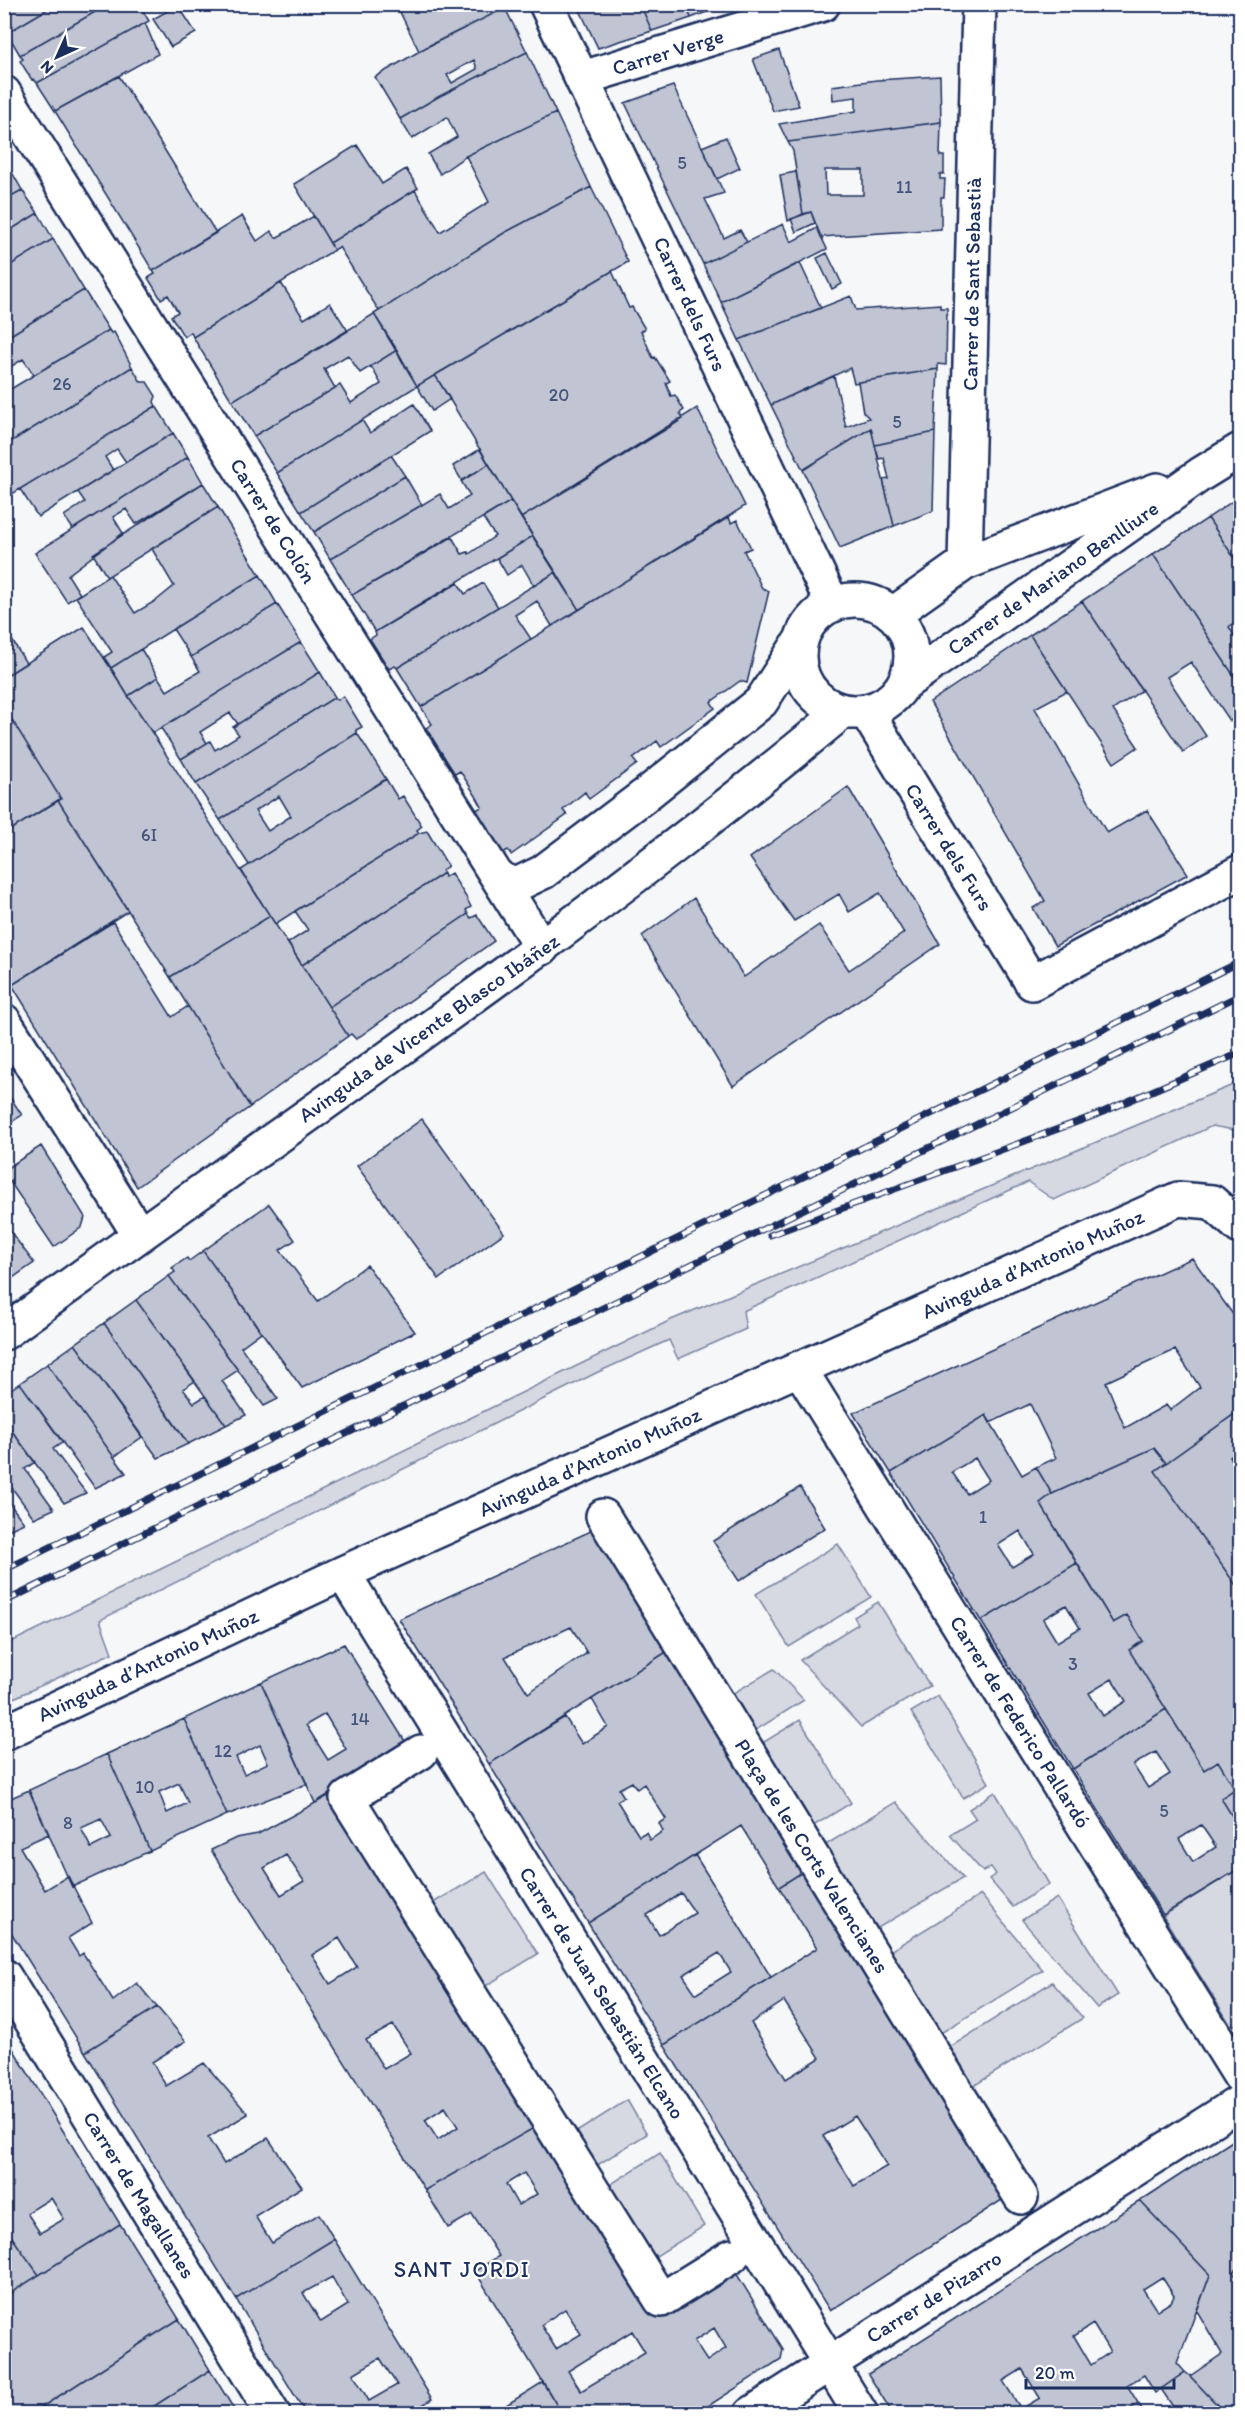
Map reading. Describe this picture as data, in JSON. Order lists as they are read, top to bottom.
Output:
{
  "streets": {
    "street": [
      "Carrer Verge",
      "Carrer de Sant Sebastià",
      "Carrer dels Furs",
      "Carrer de Colón",
      "Carrer de Mariano Benlliure",
      "Avinguda de Vicente Blasco Ibáñez",
      "Avinguda d’Antonio Muñoz",
      "Carrer de Federico Pallardó",
      "Plaça de les Corts Valencianes",
      "Carrer de Juan Sebastián Elcano",
      "Carrer de Magallanes",
      "Carrer de Pizarro"
    ]
  },
  "crossings": [
    ["Carrer Verge", "Carrer dels Furs"],
    ["Carrer de Sant Sebastià", "Carrer de Mariano Benlliure"],
    ["Carrer dels Furs", "Carrer de Mariano Benlliure"],
    ["Carrer dels Furs", "Avinguda de Vicente Blasco Ibáñez"],
    ["Carrer de Colón", "Avinguda de Vicente Blasco Ibáñez"],
    ["Carrer de Mariano Benlliure", "Avinguda de Vicente Blasco Ibáñez"],
    ["Avinguda d’Antonio Muñoz", "Carrer de Federico Pallardó"],
    ["Avinguda d’Antonio Muñoz", "Carrer de Juan Sebastián Elcano"],
    ["Carrer de Juan Sebastián Elcano", "Carrer de Pizarro"]
  ],
  "districts": ["SANT JORDI"],
  "house_numbers": [
    "5",
    "11",
    "26",
    "20",
    "5",
    "6I",
    "1",
    "3",
    "14",
    "12",
    "10",
    "5",
    "8"
  ],
  "scale_bar": "20 m",
  "north": "bottom left"
}
